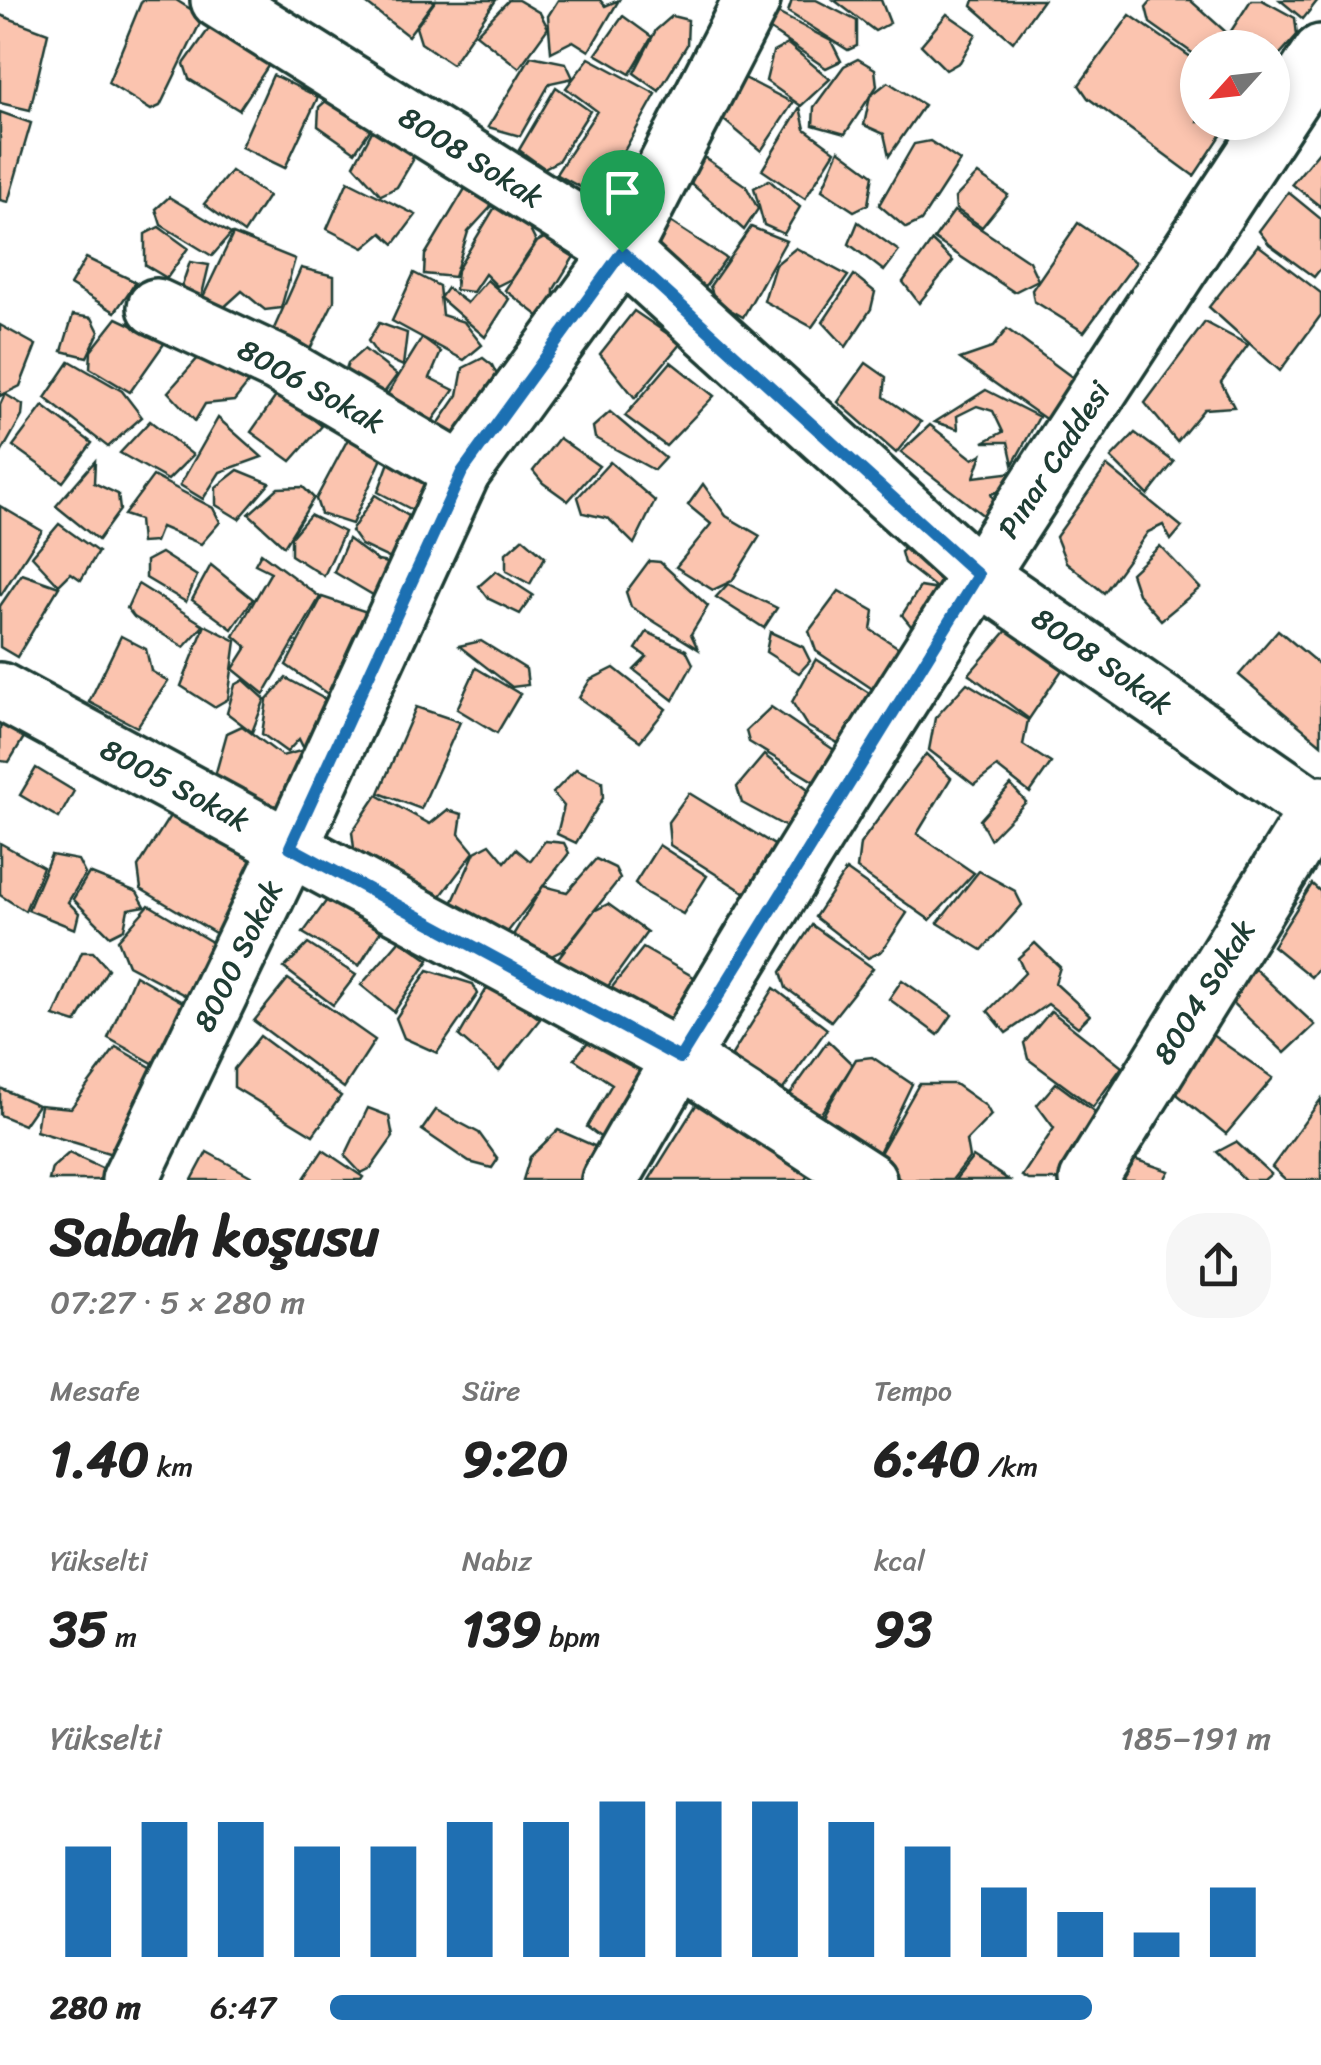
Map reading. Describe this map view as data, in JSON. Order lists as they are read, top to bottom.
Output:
{
  "streets": {
    "street": [
      "8008 Sokak",
      "8006 Sokak",
      "Pınar Caddesi",
      "8005 Sokak",
      "8000 Sokak",
      "8004 Sokak"
    ]
  },
  "crossings": [
    ["8008 Sokak", "Pınar Caddesi"],
    ["8008 Sokak", "8000 Sokak"],
    ["8008 Sokak", "8004 Sokak"],
    ["8006 Sokak", "8000 Sokak"],
    ["Pınar Caddesi", "8005 Sokak"],
    ["8005 Sokak", "8000 Sokak"]
  ],
  "north": "bottom left",
  "page": {
    "heading": ["Sabah koşusu", "07:27 · 5 × 280 m"],
    "stats": [
      ["Mesafe", "1.40 km"],
      ["Süre", "9:20"],
      ["Tempo", "6:40 /km"],
      ["Yükselti", "35 m"],
      ["Nabız", "139 bpm"],
      ["kcal", "93"]
    ],
    "chart": ["Yükselti", "185–191 m"],
    "list": [
      {
        "name": "280 m",
        "note": "6:47"
      }
    ]
  }
}
